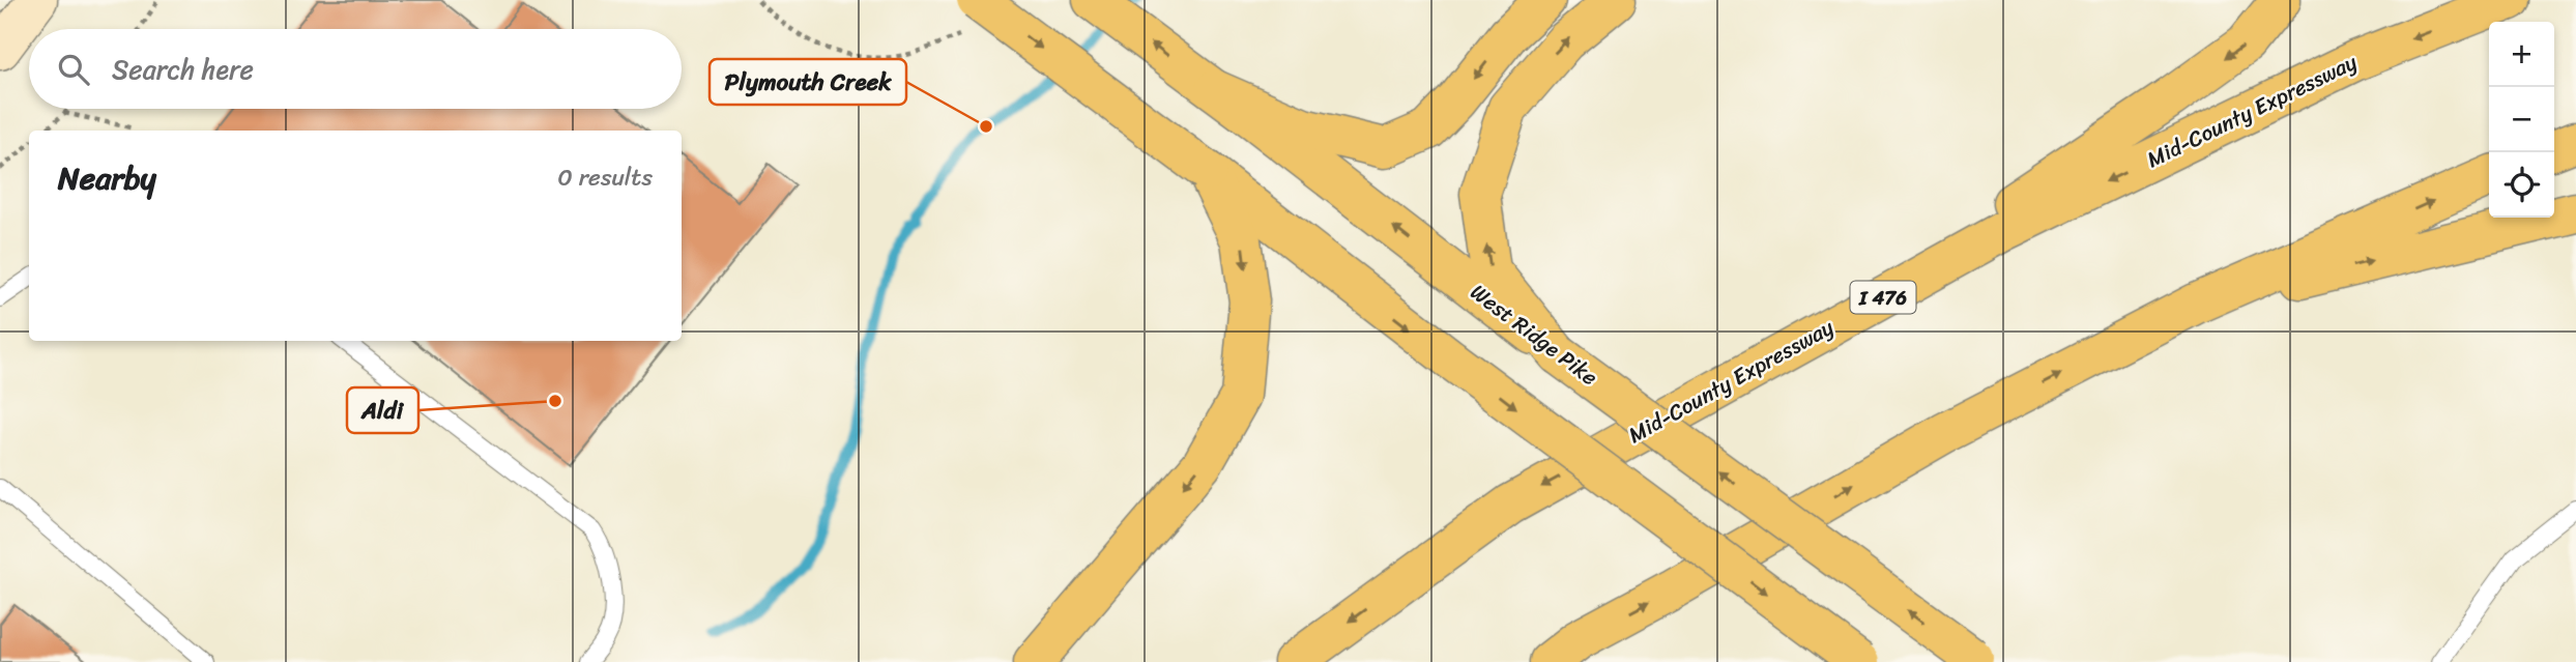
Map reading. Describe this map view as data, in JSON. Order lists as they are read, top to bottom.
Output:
{
  "streets": {
    "main road": ["Mid-County Expressway", "I 476", "West Ridge Pike"]
  },
  "places": ["Plymouth Creek", "Aldi"],
  "page": {
    "map_buttons": ["+", "−"],
    "search": "Search here",
    "heading": ["Nearby", "0 results"]
  }
}
